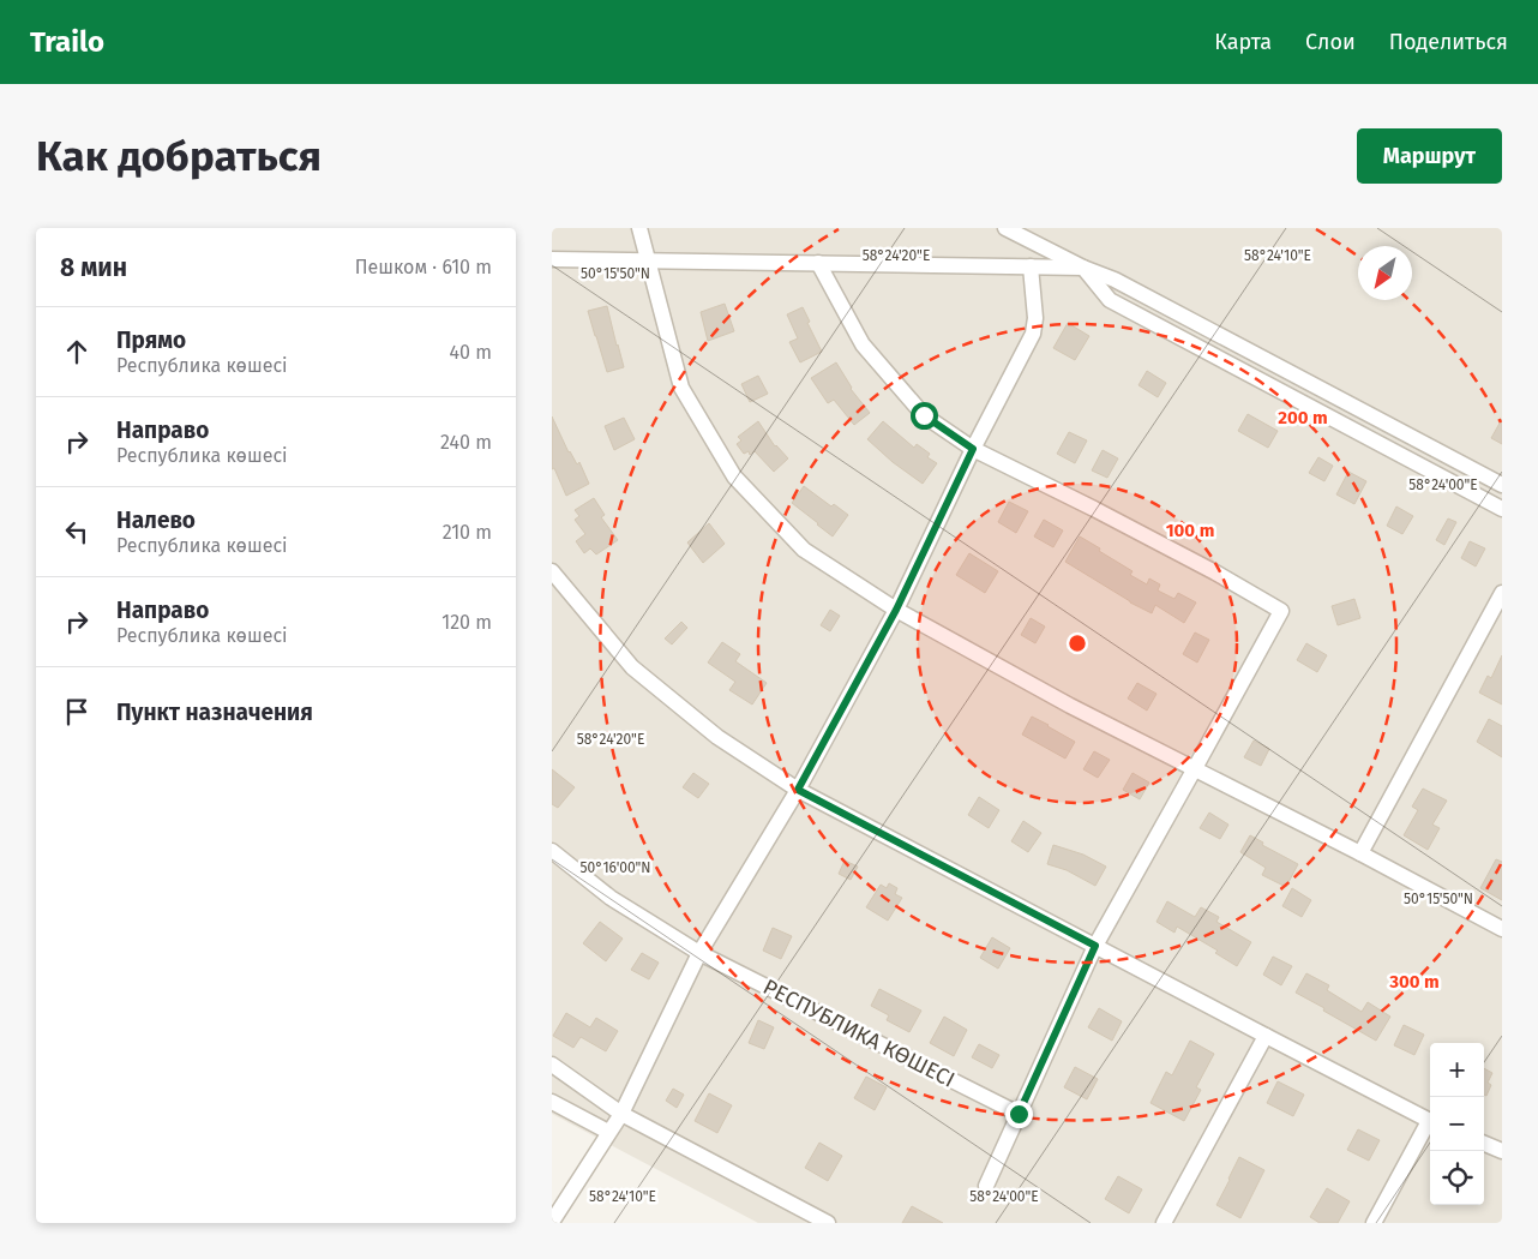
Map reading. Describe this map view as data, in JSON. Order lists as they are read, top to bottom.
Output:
{
  "streets": {
    "street": ["РЕСПУБЛИКА КӨШЕСІ"]
  },
  "north": "bottom left",
  "page": {
    "header": "Trailo",
    "nav": ["Карта", "Слои", "Поделиться"],
    "buttons": "Маршрут",
    "title": "Как добраться",
    "heading": ["8 мин", "Пешком · 610 m"],
    "list": [
      ["Прямо", "Республика көшесі", "40 m"],
      ["Направо", "Республика көшесі", "240 m"],
      ["Налево", "Республика көшесі", "210 m"],
      ["Направо", "Республика көшесі", "120 m"],
      "Пункт назначения"
    ],
    "map_buttons": ["+", "−"]
  },
  "coordinates": [
    "58°24'20\"E",
    "58°24'10\"E",
    "50°15'50\"N",
    "58°24'00\"E",
    "50°16'00\"N"
  ],
  "rings": ["200 m", "100 m", "300 m"]
}
